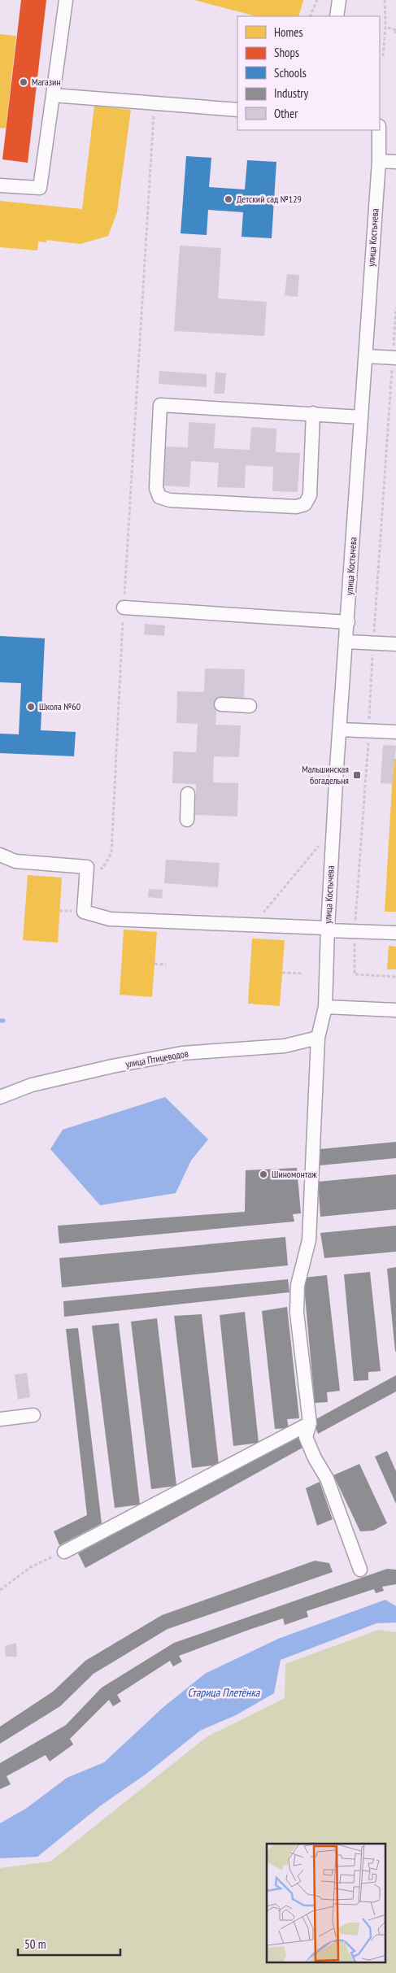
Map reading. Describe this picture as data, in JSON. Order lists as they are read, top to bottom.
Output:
{
  "streets": {
    "street": ["улица Костычева", "улица Птицеводов"]
  },
  "crossings": [
    ["улица Костычева", "улица Птицеводов"]
  ],
  "water": ["Старица Плетёнка"],
  "places": {
    "other": [
      "Магазин",
      "Детский сад №129",
      "Школа №60",
      "Шиномонтаж"
    ],
    "transit": ["Мальшинская богадельня"]
  },
  "legend": [
    "Homes",
    "Shops",
    "Schools",
    "Industry",
    "Other"
  ],
  "scale_bar": "50 m"
}
